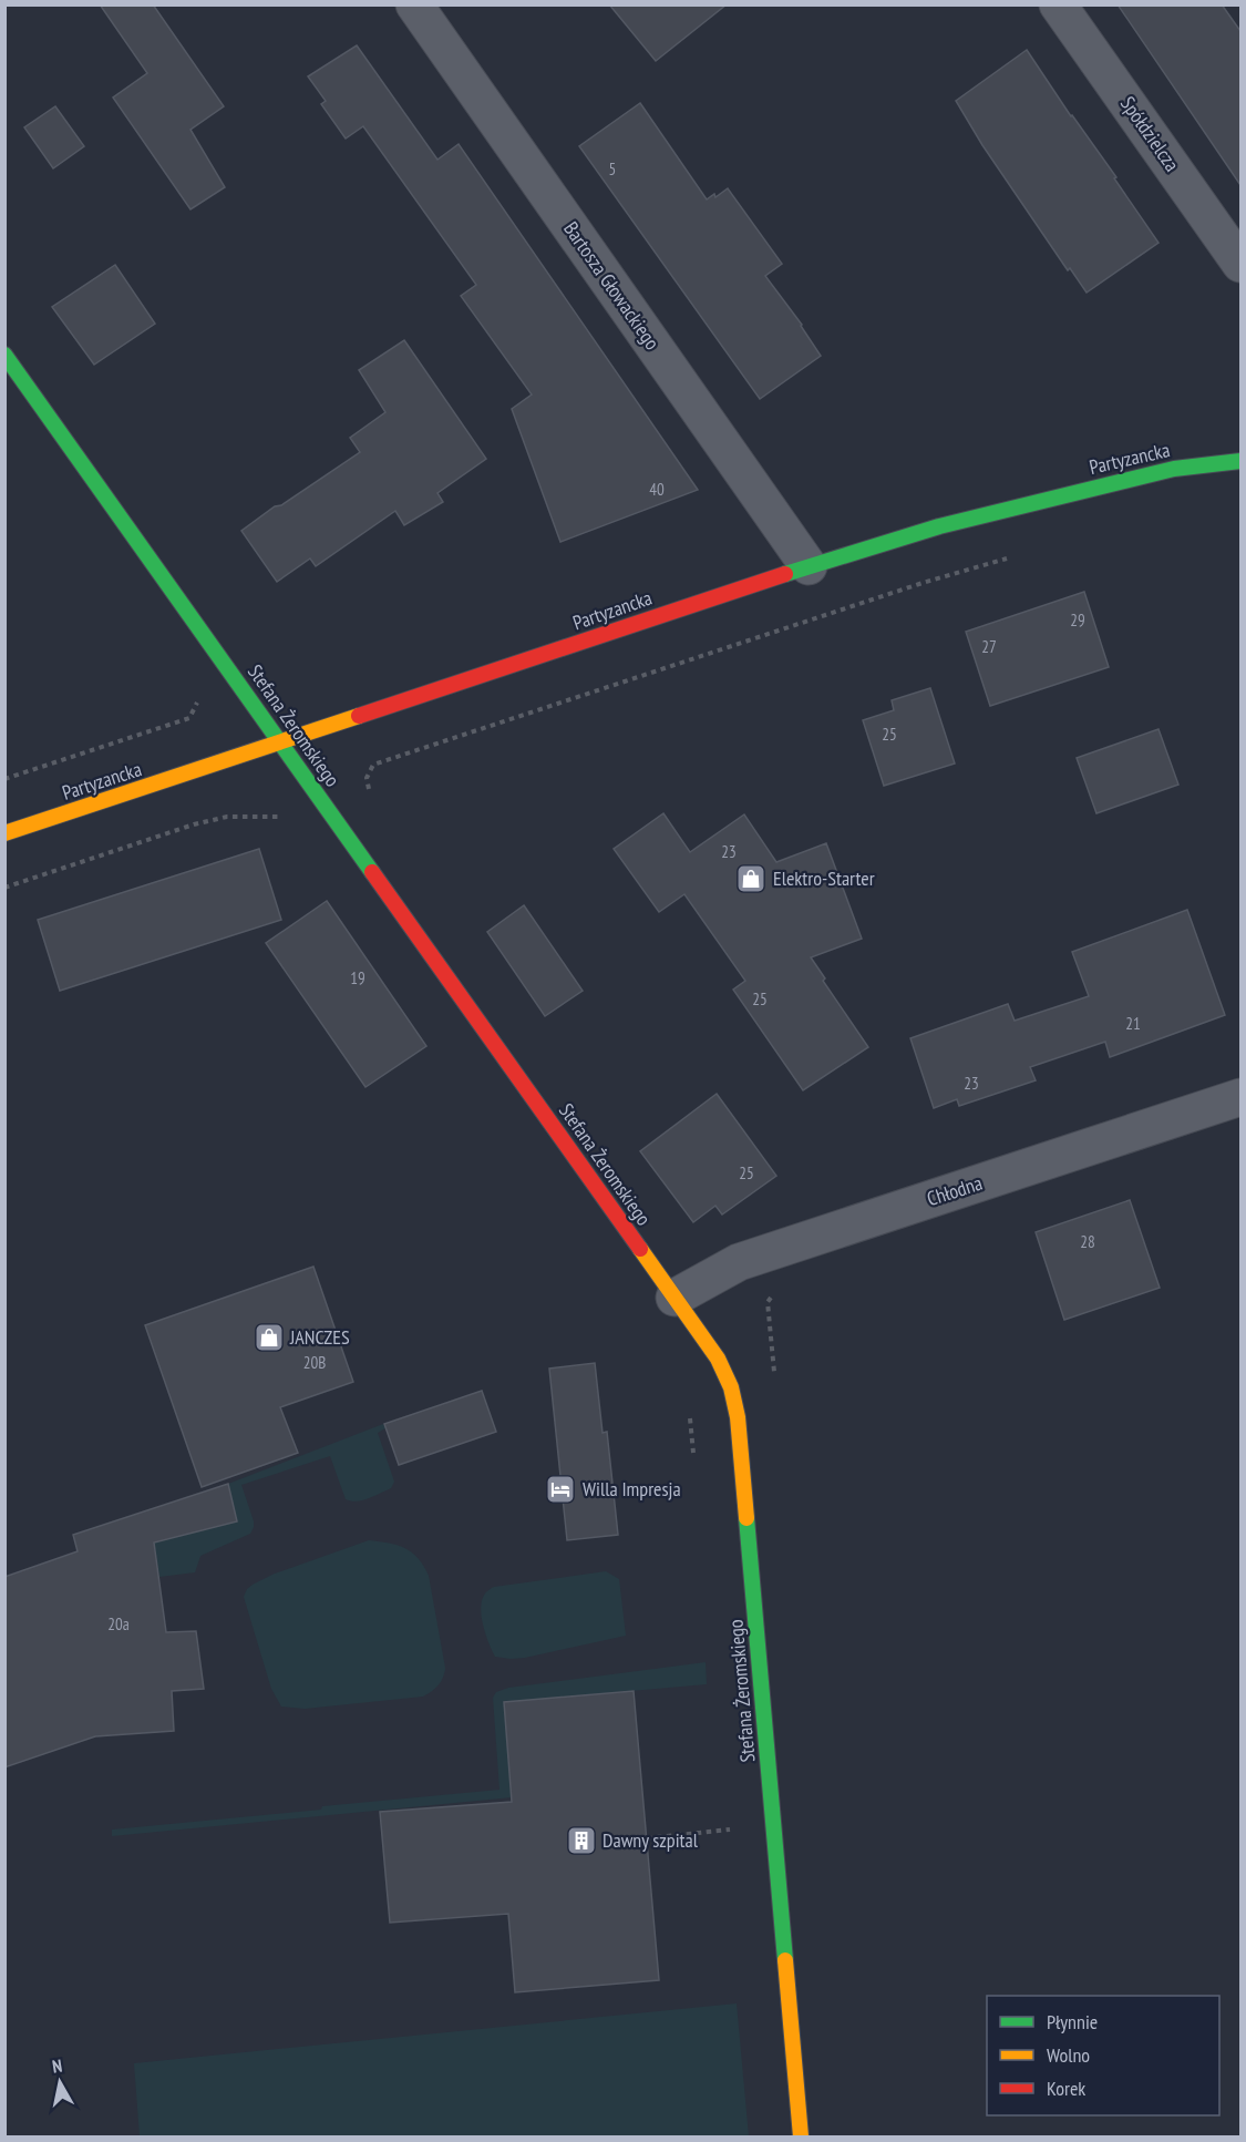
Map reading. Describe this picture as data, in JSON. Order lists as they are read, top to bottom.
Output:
{
  "streets": {
    "street": [
      "Spółdzielcza",
      "Bartosza Głowackiego",
      "Partyzancka",
      "Stefana Żeromskiego",
      "Chłodna"
    ]
  },
  "crossings": [
    ["Bartosza Głowackiego", "Partyzancka"],
    ["Partyzancka", "Stefana Żeromskiego"],
    ["Stefana Żeromskiego", "Chłodna"]
  ],
  "places": {
    "shop": ["Elektro-Starter", "JANCZES"],
    "hotel": ["Willa Impresja"],
    "building": ["Dawny szpital"]
  },
  "house_numbers": [
    "5",
    "40",
    "29",
    "27",
    "25",
    "23",
    "19",
    "25",
    "21",
    "23",
    "25",
    "28",
    "20B",
    "20a"
  ],
  "legend": ["Płynnie", "Wolno", "Korek"],
  "north": "top"
}
